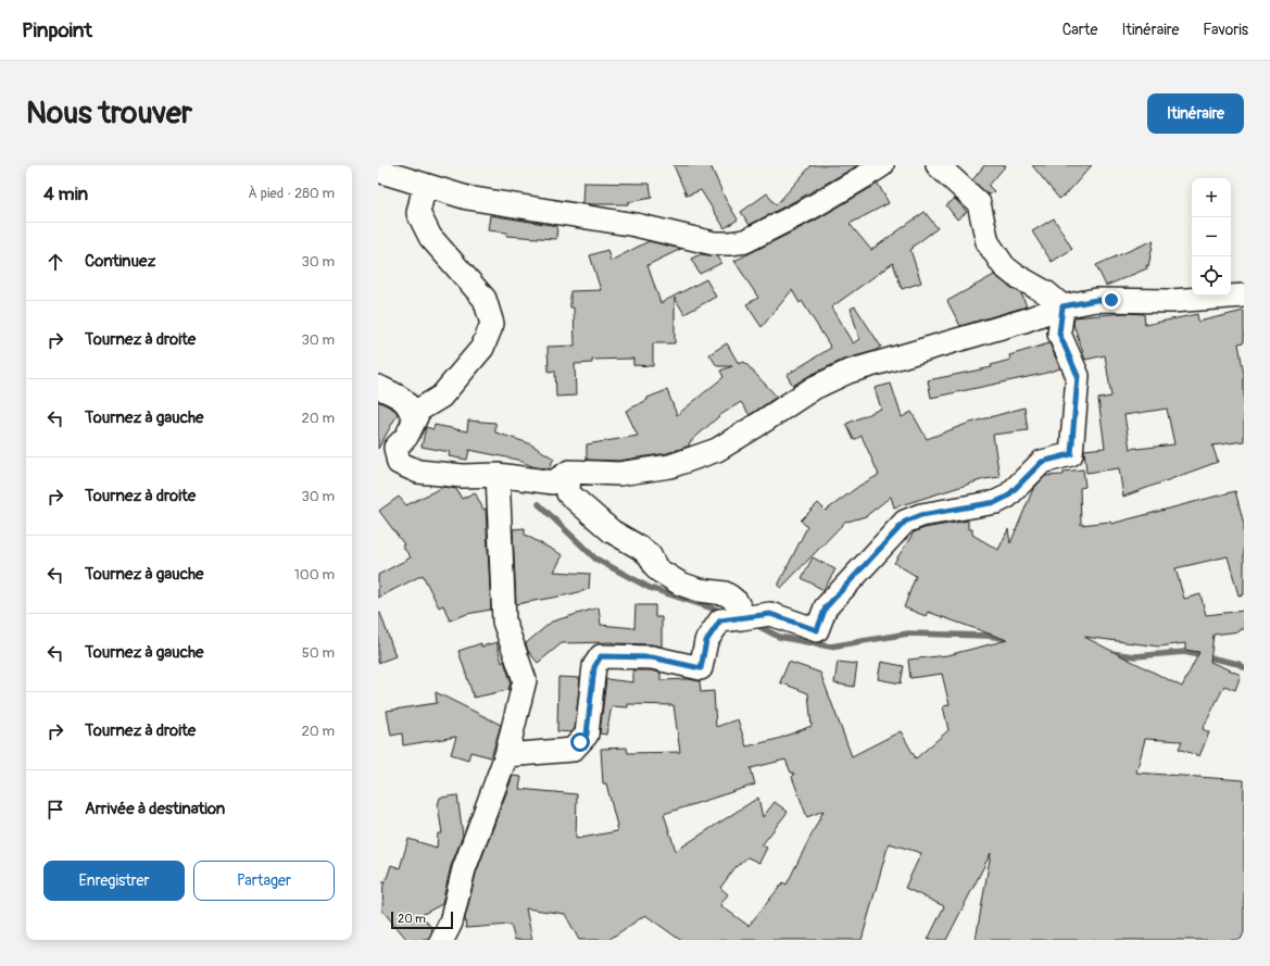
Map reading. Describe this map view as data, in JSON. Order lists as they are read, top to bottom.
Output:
{
  "scale_bar": "20 m",
  "page": {
    "header": "Pinpoint",
    "nav": ["Carte", "Itinéraire", "Favoris"],
    "buttons": [
      "Itinéraire",
      ["Enregistrer", "Partager"]
    ],
    "title": "Nous trouver",
    "heading": ["4 min", "À pied · 280 m"],
    "map_buttons": ["+", "−"],
    "list": [
      ["Continuez", "30 m"],
      ["Tournez à droite", "30 m"],
      ["Tournez à gauche", "20 m"],
      ["Tournez à droite", "30 m"],
      ["Tournez à gauche", "100 m"],
      ["Tournez à gauche", "50 m"],
      ["Tournez à droite", "20 m"],
      "Arrivée à destination"
    ],
    "scale": "20 m"
  }
}
